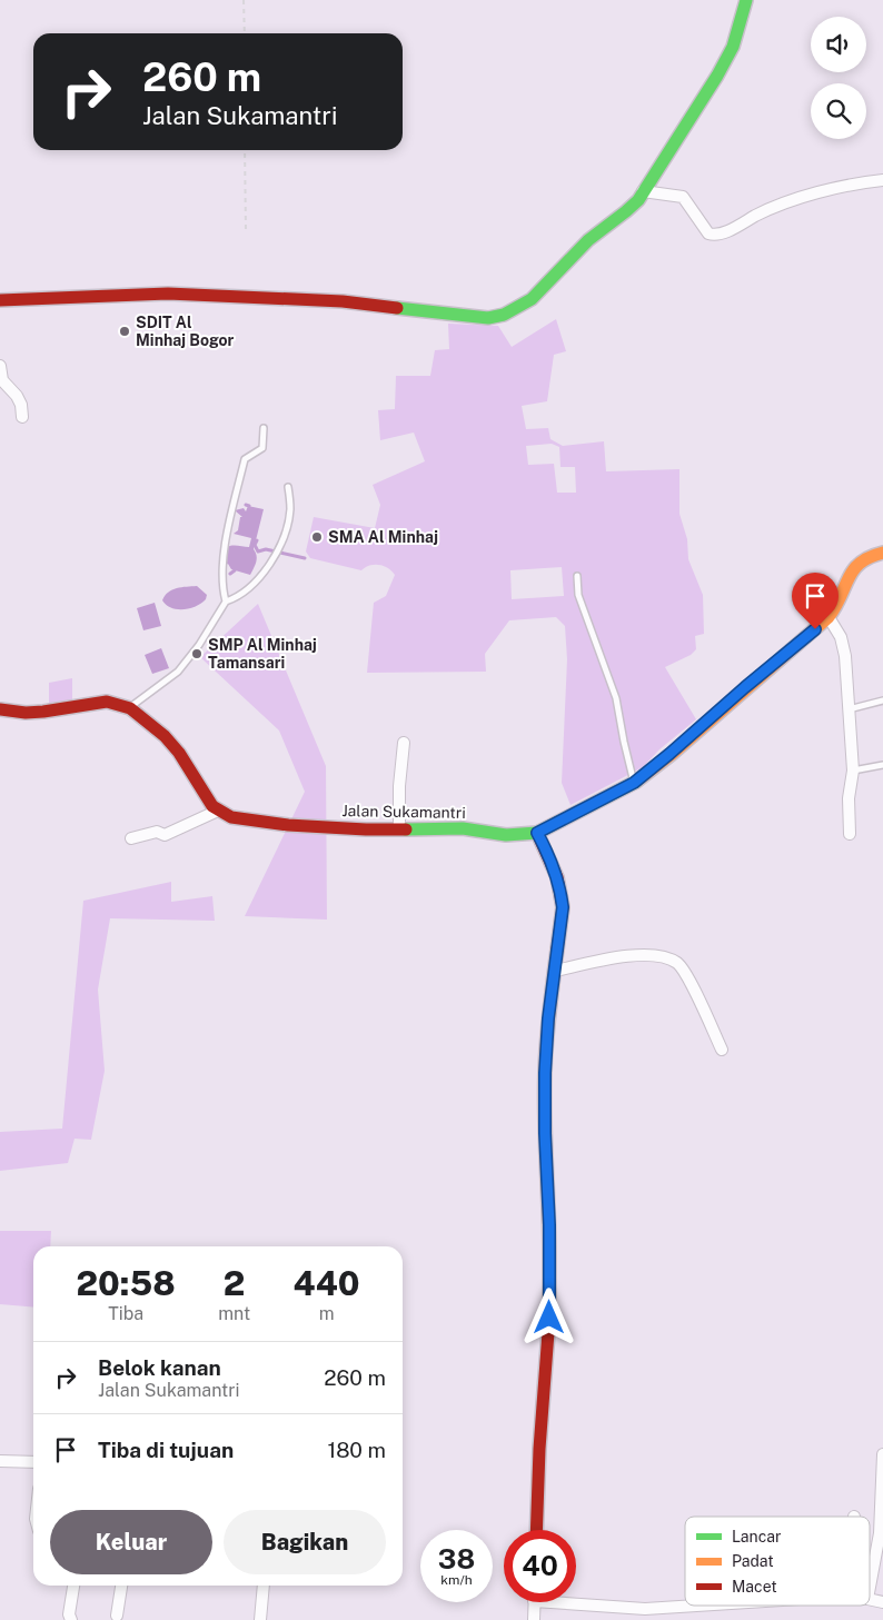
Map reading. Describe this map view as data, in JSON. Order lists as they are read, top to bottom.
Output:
{
  "streets": {
    "street": ["Jalan Sukamantri"]
  },
  "places": ["SDIT Al Minhaj Bogor", "SMA Al Minhaj", "SMP Al Minhaj Tamansari"],
  "legend": ["Lancar", "Padat", "Macet"],
  "page": {
    "turn": ["260 m", "Jalan Sukamantri"],
    "eta": [
      "20:58",
      "Tiba",
      "2",
      "mnt",
      "440",
      "m"
    ],
    "list": [
      {
        "name": "Belok kanan",
        "note": "Jalan Sukamantri",
        "value": "260 m"
      },
      {
        "name": "Tiba di tujuan",
        "value": "180 m"
      }
    ],
    "buttons": ["Keluar", "Bagikan"],
    "speed": "38 km/h",
    "limit": "40"
  }
}
